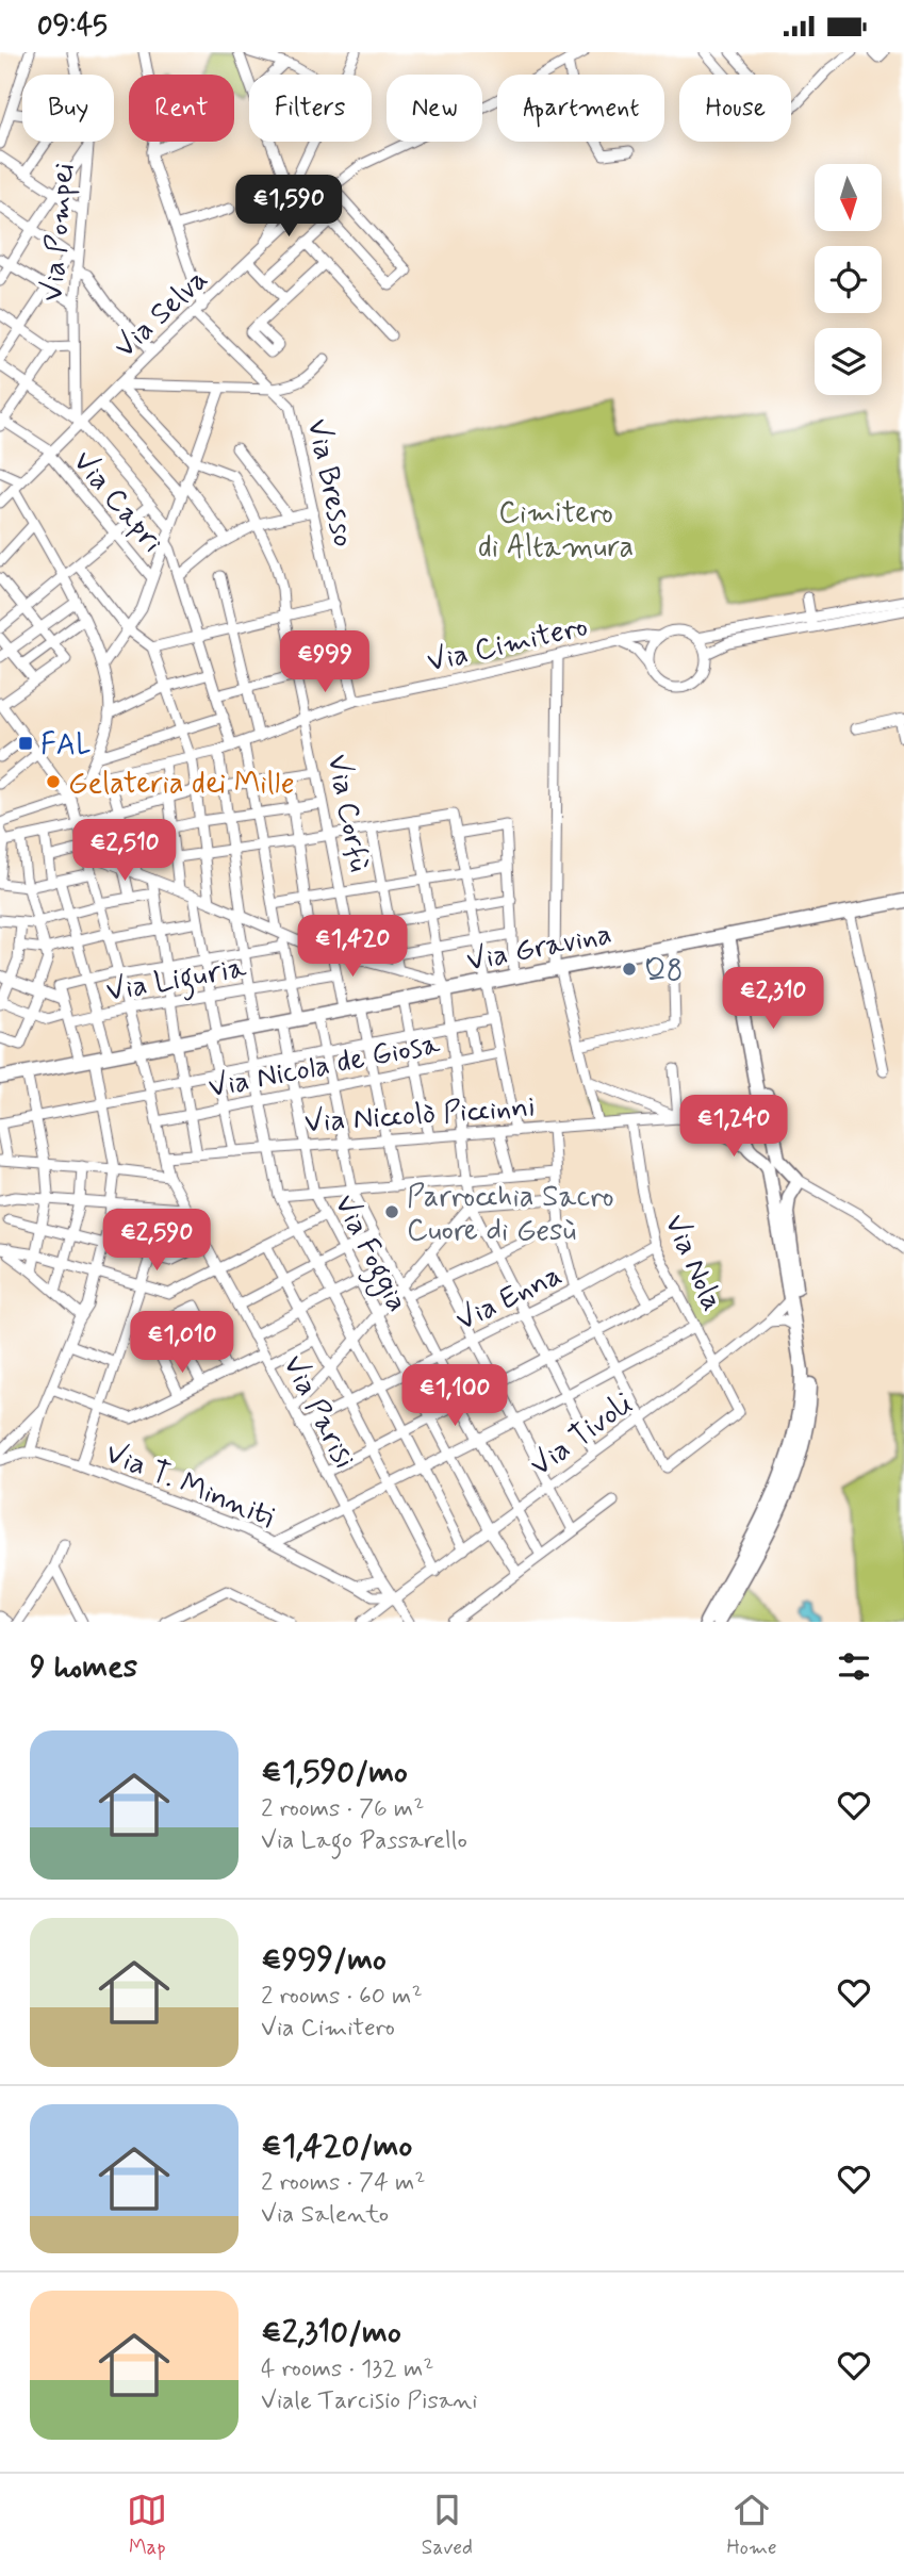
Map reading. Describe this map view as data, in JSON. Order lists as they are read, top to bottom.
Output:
{
  "streets": {
    "main road": ["Via Gravina"],
    "street": [
      "Via Pompei",
      "Via Selva",
      "Via Bresso",
      "Via Capri",
      "Via Cimitero",
      "Via Corfù",
      "Via Liguria",
      "Via Nicola de Giosa",
      "Via Niccolò Piccinni",
      "Via Foggia",
      "Via Nola",
      "Via Enna",
      "Via Parisi",
      "Via Tivoli",
      "Via T. Minniti"
    ]
  },
  "crossings": [
    ["Via Pompei", "Via Selva"],
    ["Via Selva", "Via Bresso"],
    ["Via Selva", "Via Capri"],
    ["Via Bresso", "Via Cimitero"],
    ["Via Cimitero", "Via Corfù"],
    ["Via Cimitero", "Via Parisi"],
    ["Via Gravina", "Via Foggia"],
    ["Via Gravina", "Via Parisi"],
    ["Via Liguria", "Via Parisi"],
    ["Via Nicola de Giosa", "Via Foggia"],
    ["Via Nicola de Giosa", "Via Parisi"],
    ["Via Niccolò Piccinni", "Via Foggia"],
    ["Via Niccolò Piccinni", "Via Nola"],
    ["Via Niccolò Piccinni", "Via Parisi"],
    ["Via Foggia", "Via Enna"],
    ["Via Foggia", "Via Tivoli"],
    ["Via Nola", "Via Enna"],
    ["Via Nola", "Via Tivoli"],
    ["Via Enna", "Via Parisi"],
    ["Via Parisi", "Via Tivoli"],
    ["Via Parisi", "Via T. Minniti"],
    ["Via Tivoli", "Via T. Minniti"]
  ],
  "parks": ["Cimitero di Altamura"],
  "places": {
    "transit": ["FAL"],
    "other": ["Gelateria dei Mille", "Q8", "Parrocchia Sacro Cuore di Gesù"]
  },
  "north": "bottom",
  "page": {
    "status": "09:45",
    "chip": [
      "Buy",
      "Rent",
      "Filters",
      "New",
      "Apartment",
      "House"
    ],
    "price": [
      "€1,590",
      "€999",
      "€2,510",
      "€1,420",
      "€2,310",
      "€1,240",
      "€2,590",
      "€1,010",
      "€1,100"
    ],
    "heading": "9 homes",
    "list": [
      {
        "name": "€1,590/mo",
        "note": "2 rooms · 76 m² · Via Lago Passarello"
      },
      {
        "name": "€999/mo",
        "note": "2 rooms · 60 m² · Via Cimitero"
      },
      {
        "name": "€1,420/mo",
        "note": "2 rooms · 74 m² · Via Salento"
      },
      {
        "name": "€2,310/mo",
        "note": "4 rooms · 132 m² · Viale Tarcisio Pisani"
      }
    ],
    "tabs": ["Map", "Saved", "Home"]
  }
}
